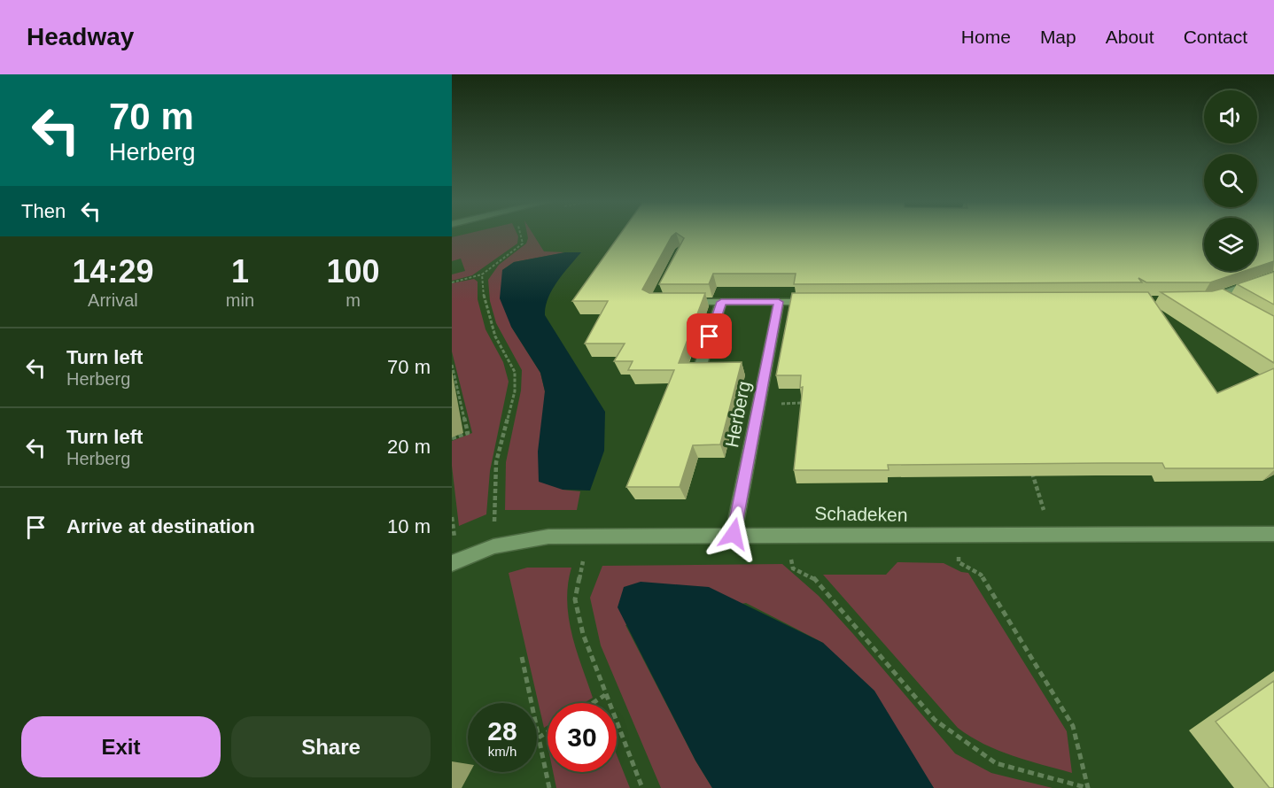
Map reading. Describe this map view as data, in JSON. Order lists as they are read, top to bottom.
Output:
{
  "streets": {
    "street": ["Herberg", "Schadeken"]
  },
  "crossings": [
    ["Herberg", "Schadeken"]
  ],
  "page": {
    "header": "Headway",
    "nav": [
      "Home",
      "Map",
      "About",
      "Contact"
    ],
    "turn": ["70 m", "Herberg"],
    "then": "Then",
    "eta": [
      "14:29",
      "Arrival",
      "1",
      "min",
      "100",
      "m"
    ],
    "list": [
      {
        "name": "Turn left",
        "note": "Herberg",
        "value": "70 m"
      },
      {
        "name": "Turn left",
        "note": "Herberg",
        "value": "20 m"
      },
      {
        "name": "Arrive at destination",
        "value": "10 m"
      }
    ],
    "speed": "28 km/h",
    "limit": "30",
    "buttons": ["Exit", "Share"]
  }
}
